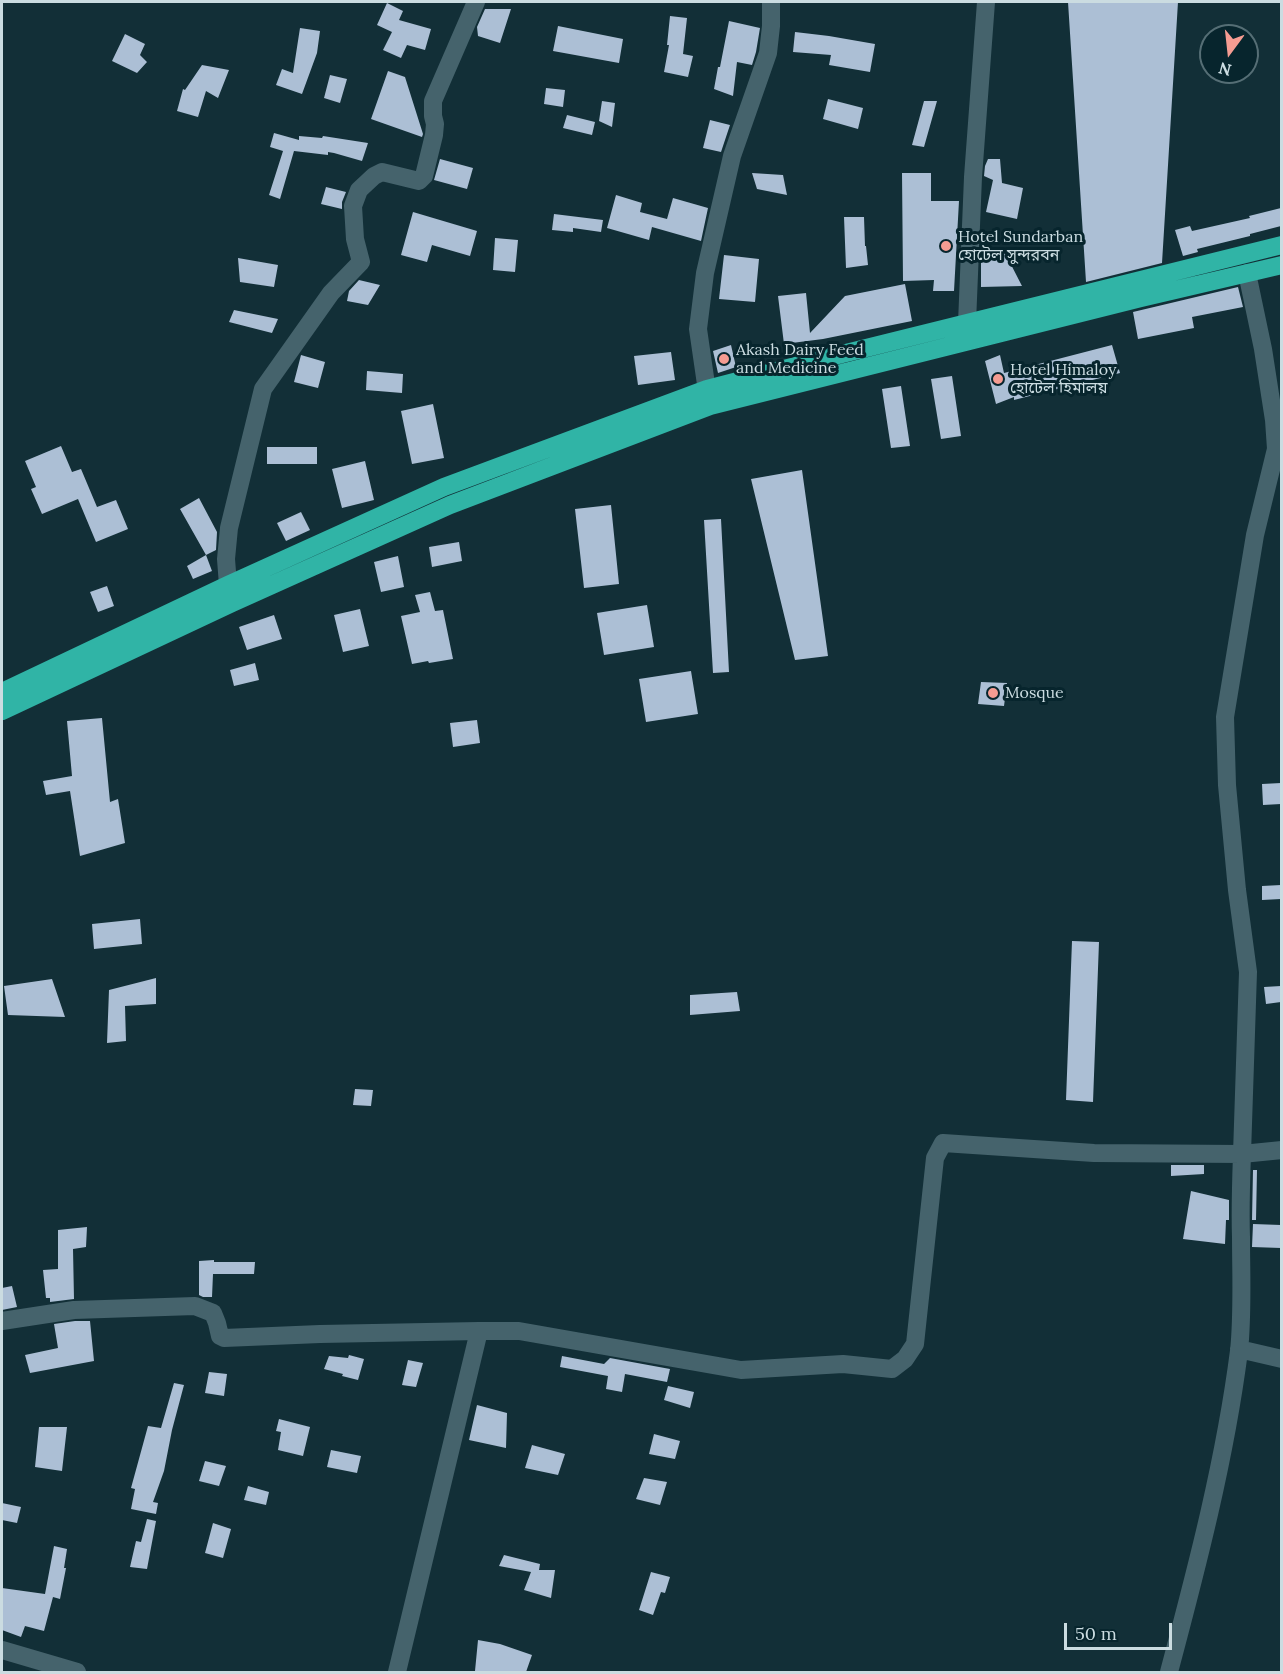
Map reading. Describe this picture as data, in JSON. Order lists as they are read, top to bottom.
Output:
{
  "places": [
    "Hotel Sundarban হোটেল সুন্দরবন",
    "Akash Dairy Feed and Medicine",
    "Hotel Himaloy হোটেল হিমালয়",
    "Mosque"
  ],
  "scale_bar": "50 m",
  "north": "bottom"
}
